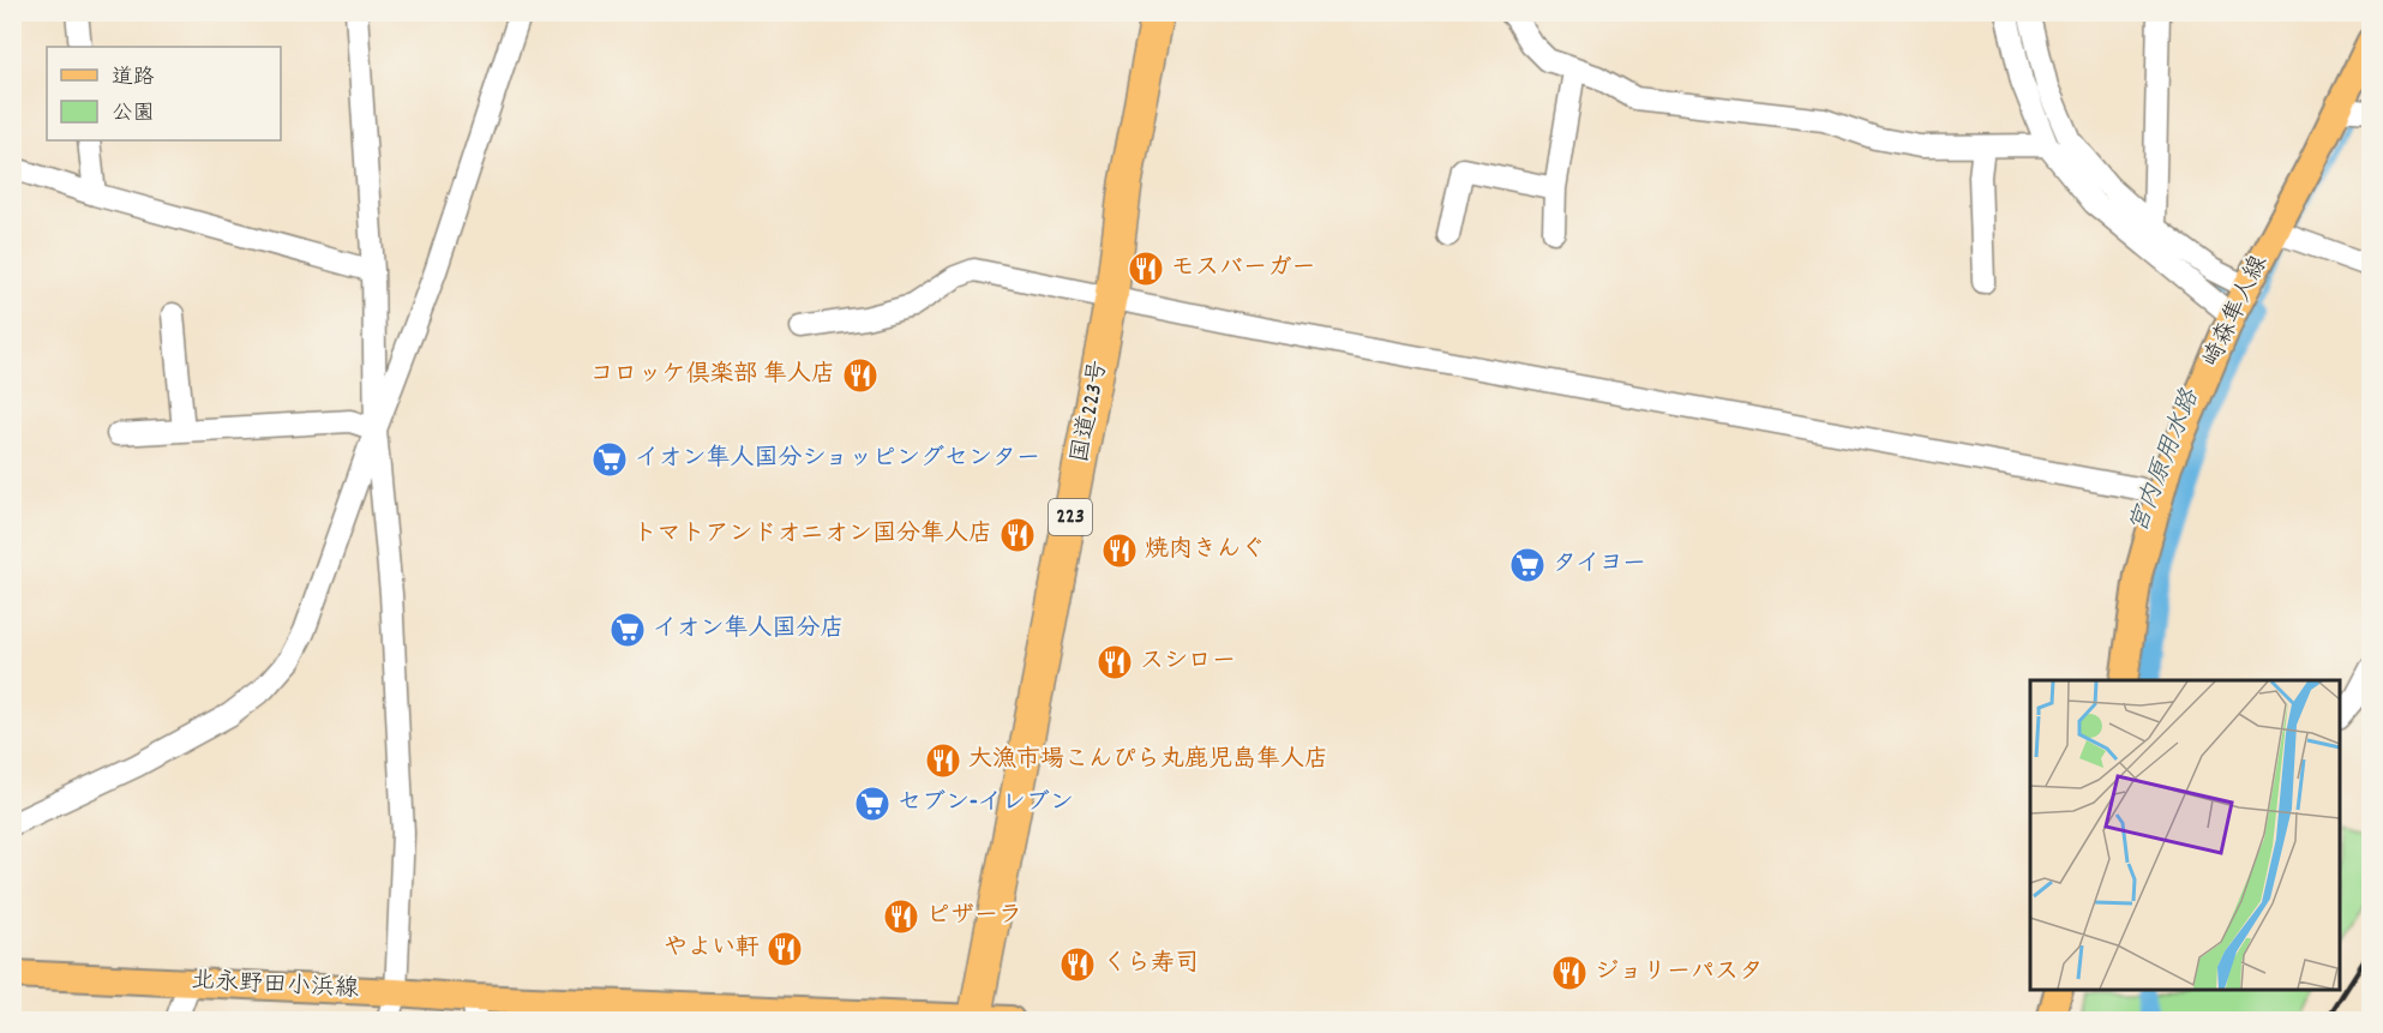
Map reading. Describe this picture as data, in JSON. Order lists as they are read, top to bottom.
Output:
{
  "streets": {
    "highway": ["国道223号", "223"],
    "main road": ["崎森隼人線", "北永野田小浜線"]
  },
  "crossings": [
    ["国道223号", "北永野田小浜線"]
  ],
  "water": ["宮内原用水路"],
  "places": {
    "restaurant": [
      "モスバーガー",
      "コロッケ倶楽部 隼人店",
      "トマトアンドオニオン国分隼人店",
      "焼肉きんぐ",
      "スシロー",
      "大漁市場こんぴら丸鹿児島隼人店",
      "ピザーラ",
      "やよい軒",
      "くら寿司",
      "ジョリーパスタ"
    ],
    "supermarket": [
      "イオン隼人国分ショッピングセンター",
      "タイヨー",
      "イオン隼人国分店",
      "セブン-イレブン"
    ]
  },
  "legend": ["道路", "公園"]
}
